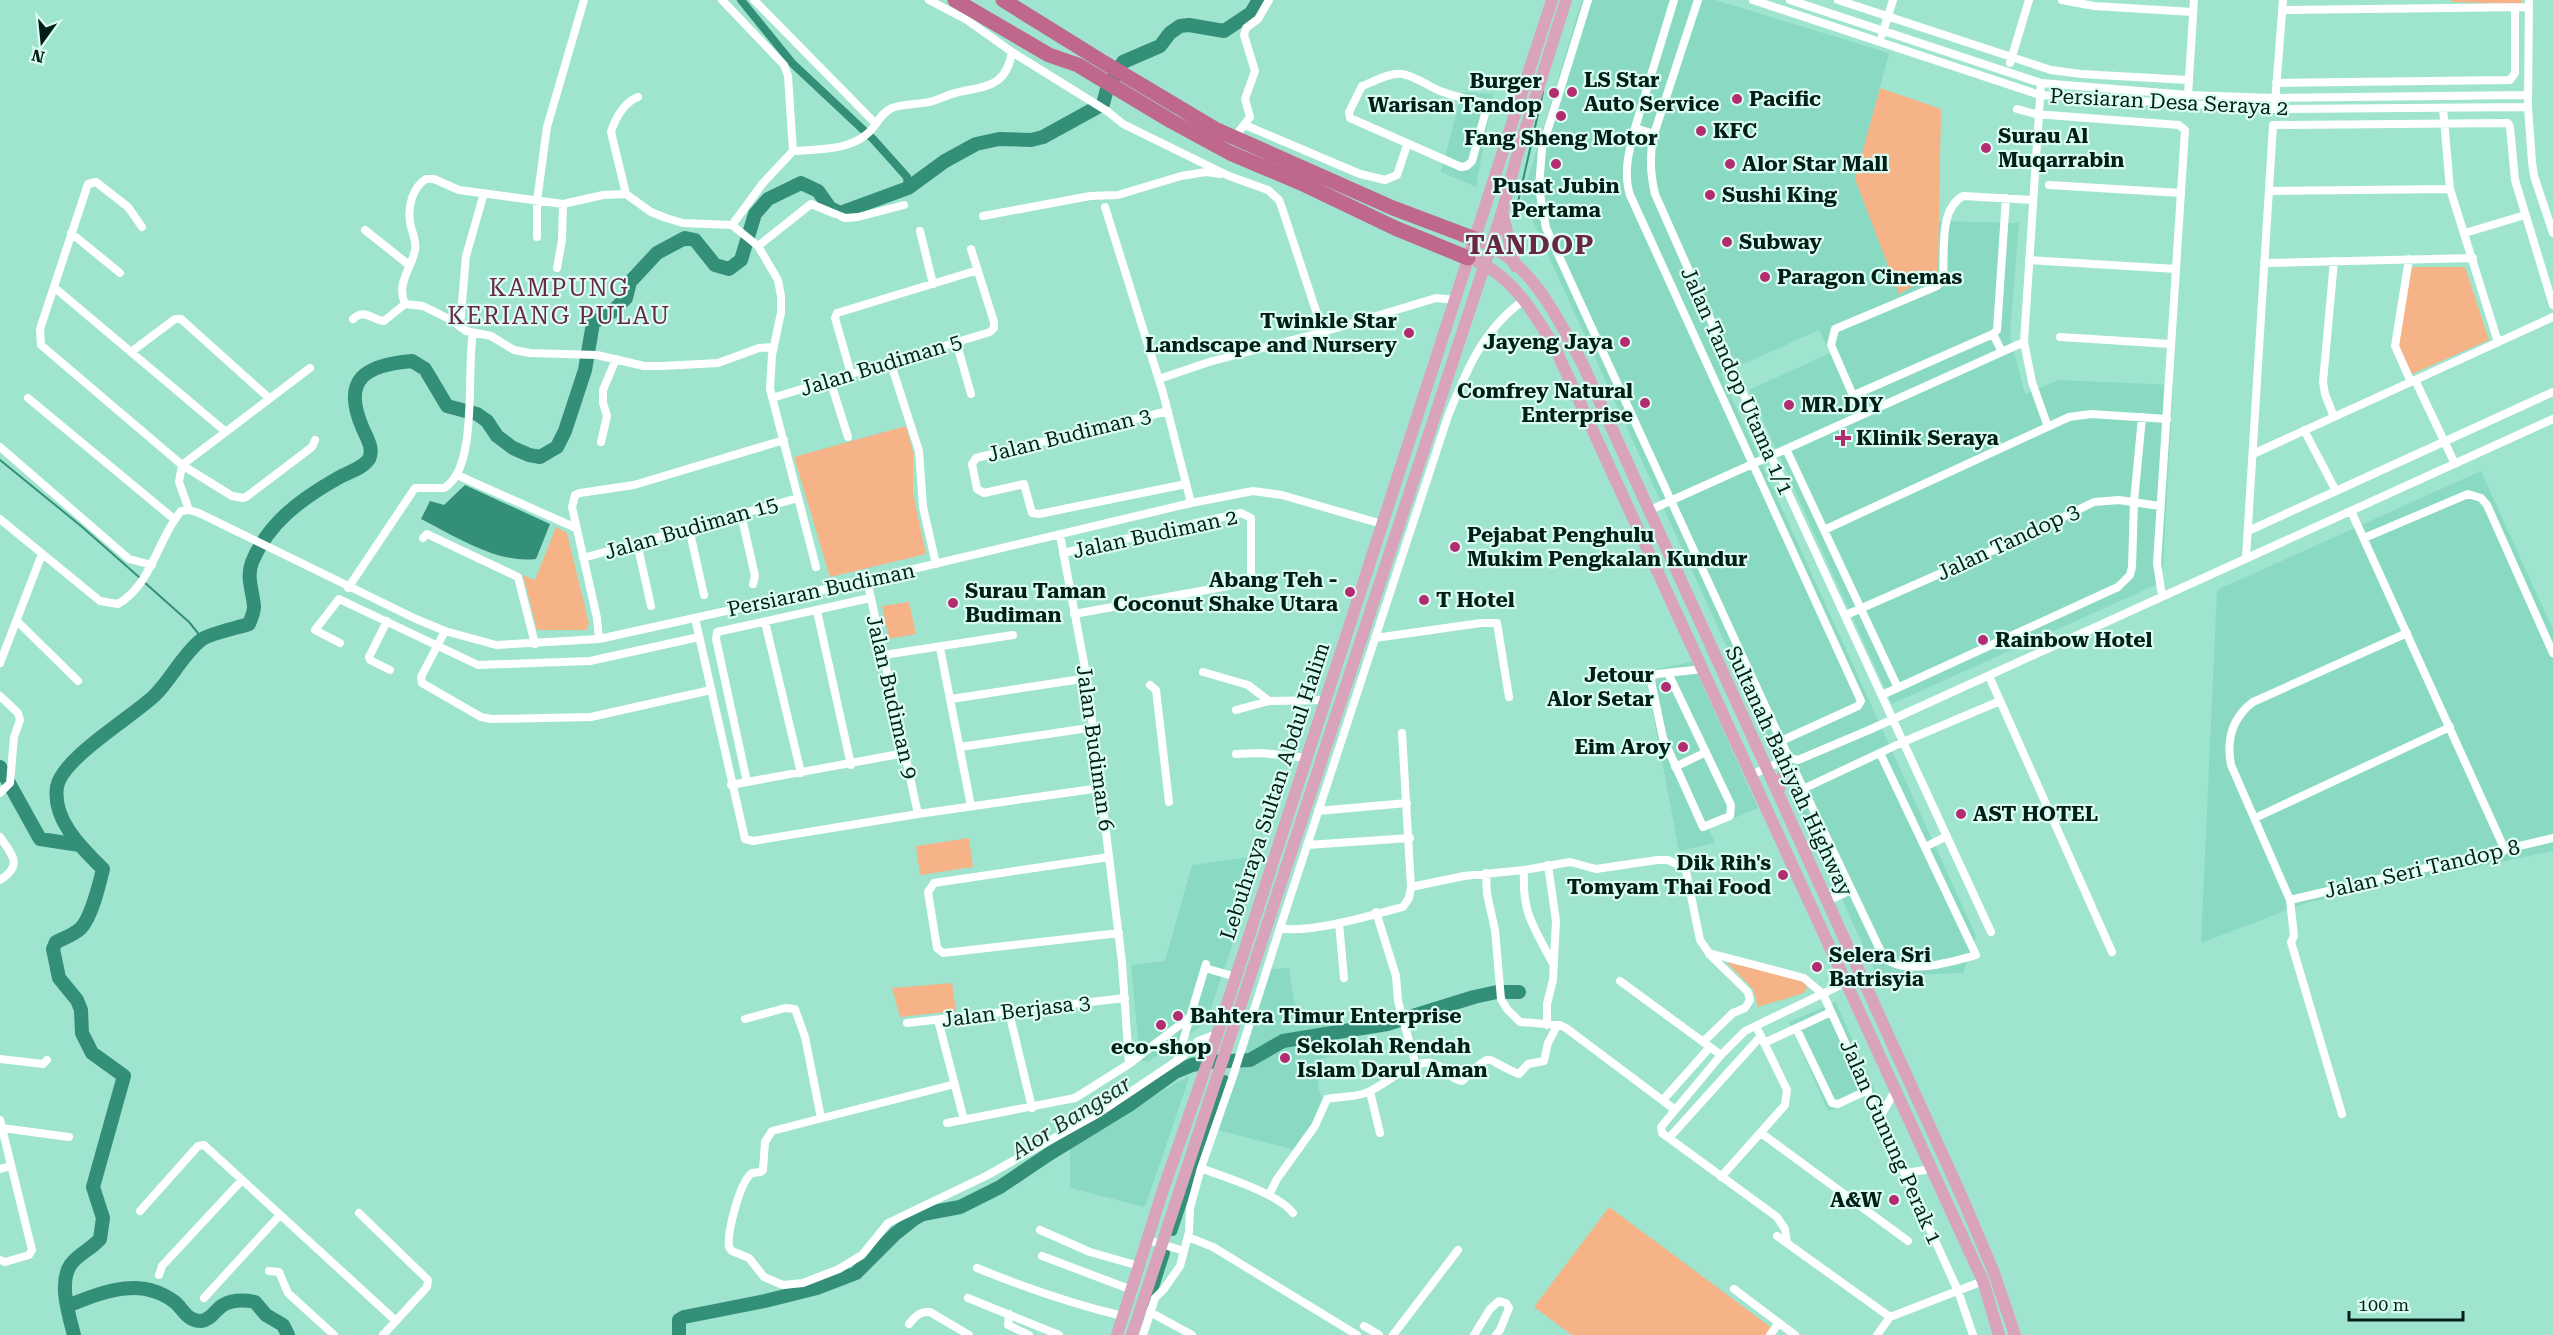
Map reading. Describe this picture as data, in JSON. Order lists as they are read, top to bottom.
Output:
{
  "streets": {
    "main road": ["Sultanah Bahiyah Highway", "Lebuhraya Sultan Abdul Halim"],
    "street": [
      "Persiaran Desa Seraya 2",
      "Jalan Budiman 5",
      "Jalan Tandop Utama 1/1",
      "Jalan Budiman 3",
      "Jalan Budiman 15",
      "Jalan Budiman 2",
      "Jalan Tandop 3",
      "Persiaran Budiman",
      "Jalan Budiman 9",
      "Jalan Budiman 6",
      "Jalan Seri Tandop 8",
      "Jalan Berjasa 3",
      "Jalan Gunung Perak 1"
    ]
  },
  "crossings": [
    ["Jalan Tandop Utama 1/1", "Jalan Tandop 3"],
    ["Jalan Budiman 2", "Jalan Budiman 6"],
    ["Persiaran Budiman", "Jalan Budiman 9"],
    ["Persiaran Budiman", "Jalan Budiman 6"],
    ["Persiaran Budiman", "Lebuhraya Sultan Abdul Halim"],
    ["Jalan Budiman 6", "Jalan Berjasa 3"],
    ["Sultanah Bahiyah Highway", "Lebuhraya Sultan Abdul Halim"]
  ],
  "districts": ["TANDOP", "KAMPUNG KERIANG PULAU"],
  "water": ["Alor Bangsar"],
  "places": {
    "other": [
      "LS Star Auto Service",
      "Burger Warisan Tandop",
      "Pacific",
      "Fang Sheng Motor",
      "KFC",
      "Surau Al Muqarrabin",
      "Pusat Jubin Pertama",
      "Alor Star Mall",
      "Sushi King",
      "Subway",
      "Paragon Cinemas",
      "Twinkle Star Landscape and Nursery",
      "Jayeng Jaya",
      "Comfrey Natural Enterprise",
      "MR.DIY",
      "Pejabat Penghulu Mukim Pengkalan Kundur",
      "Abang Teh - Coconut Shake Utara",
      "T Hotel",
      "Surau Taman Budiman",
      "Rainbow Hotel",
      "Jetour Alor Setar",
      "Eim Aroy",
      "AST HOTEL",
      "Dik Rih's Tomyam Thai Food",
      "Selera Sri Batrisyia",
      "Bahtera Timur Enterprise",
      "eco-shop",
      "Sekolah Rendah Islam Darul Aman",
      "A&W"
    ],
    "health": ["Klinik Seraya"]
  },
  "scale_bar": "100 m",
  "north": "bottom"
}
